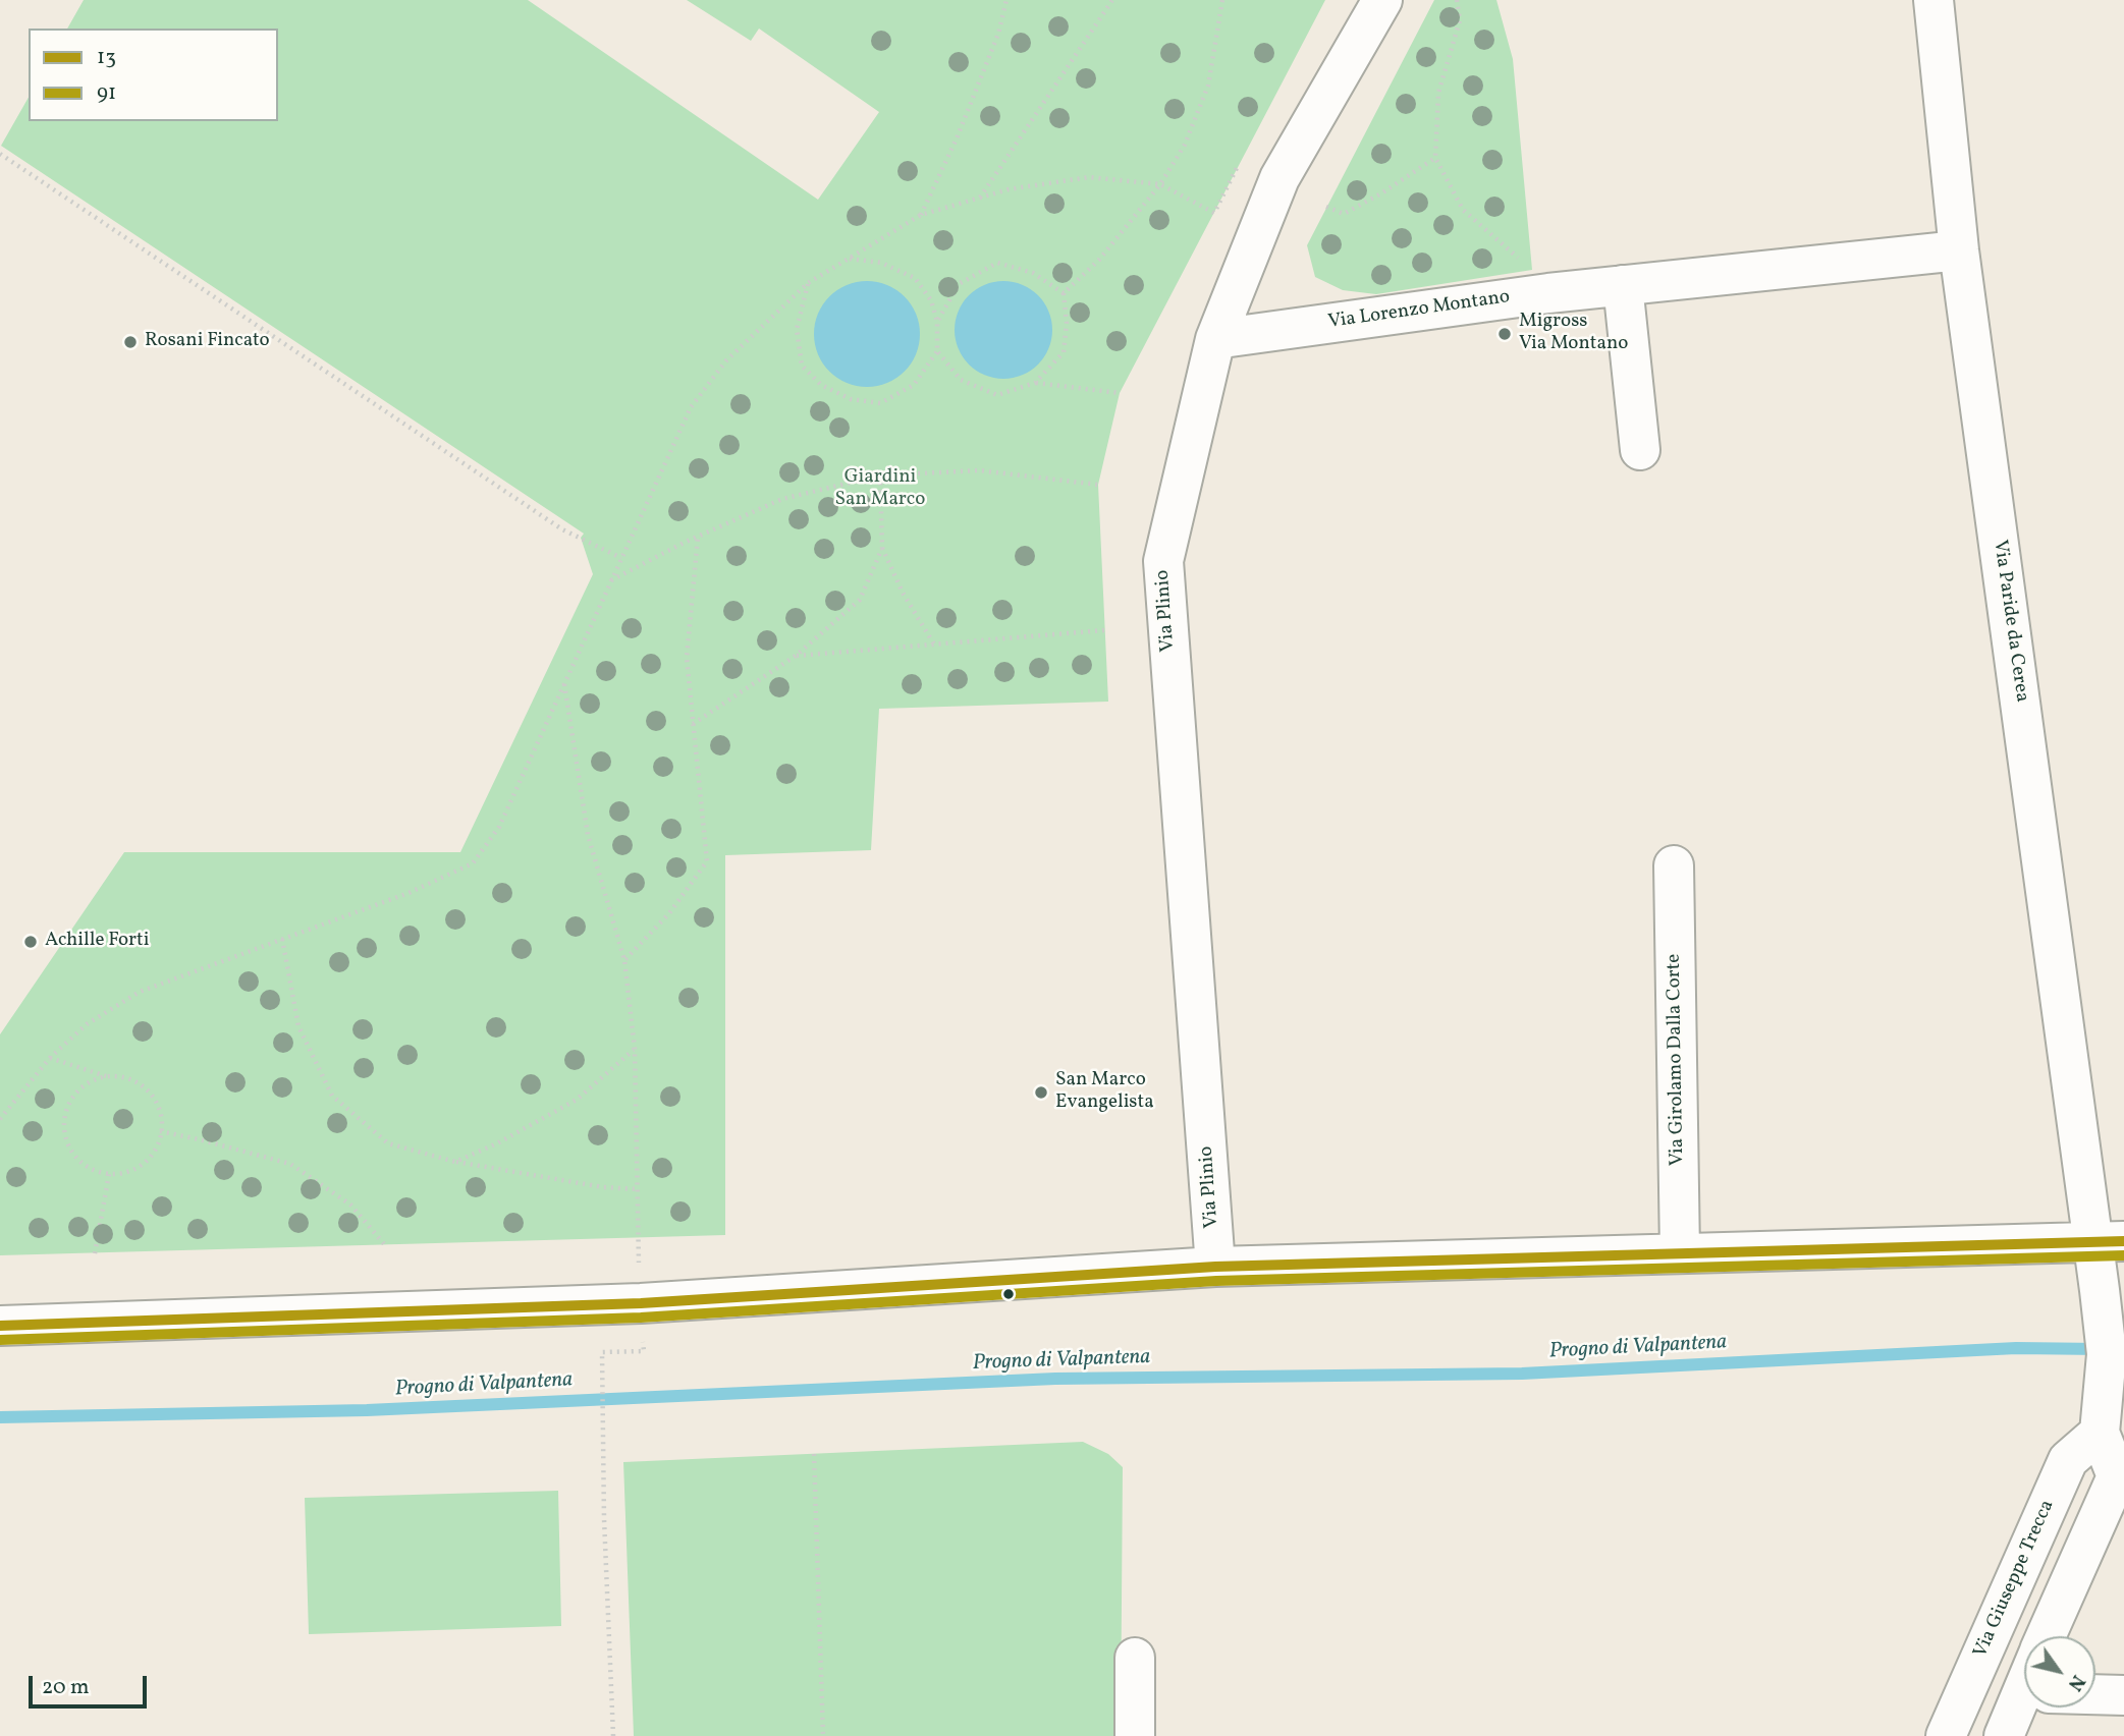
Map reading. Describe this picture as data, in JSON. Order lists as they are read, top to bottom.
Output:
{
  "streets": {
    "street": [
      "Via Lorenzo Montano",
      "Via Plinio",
      "Via Paride da Cerea",
      "Via Girolamo Dalla Corte",
      "Via Giuseppe Trecca"
    ]
  },
  "crossings": [
    ["Via Lorenzo Montano", "Via Plinio"],
    ["Via Lorenzo Montano", "Via Paride da Cerea"]
  ],
  "water": ["Progno di Valpantena"],
  "parks": ["Giardini San Marco"],
  "places": [
    "Migross Via Montano",
    "Rosani Fincato",
    "Achille Forti",
    "San Marco Evangelista"
  ],
  "lines": ["transit line 13", "transit line 91"],
  "legend": ["13", "91"],
  "scale_bar": "20 m",
  "north": "bottom right"
}
